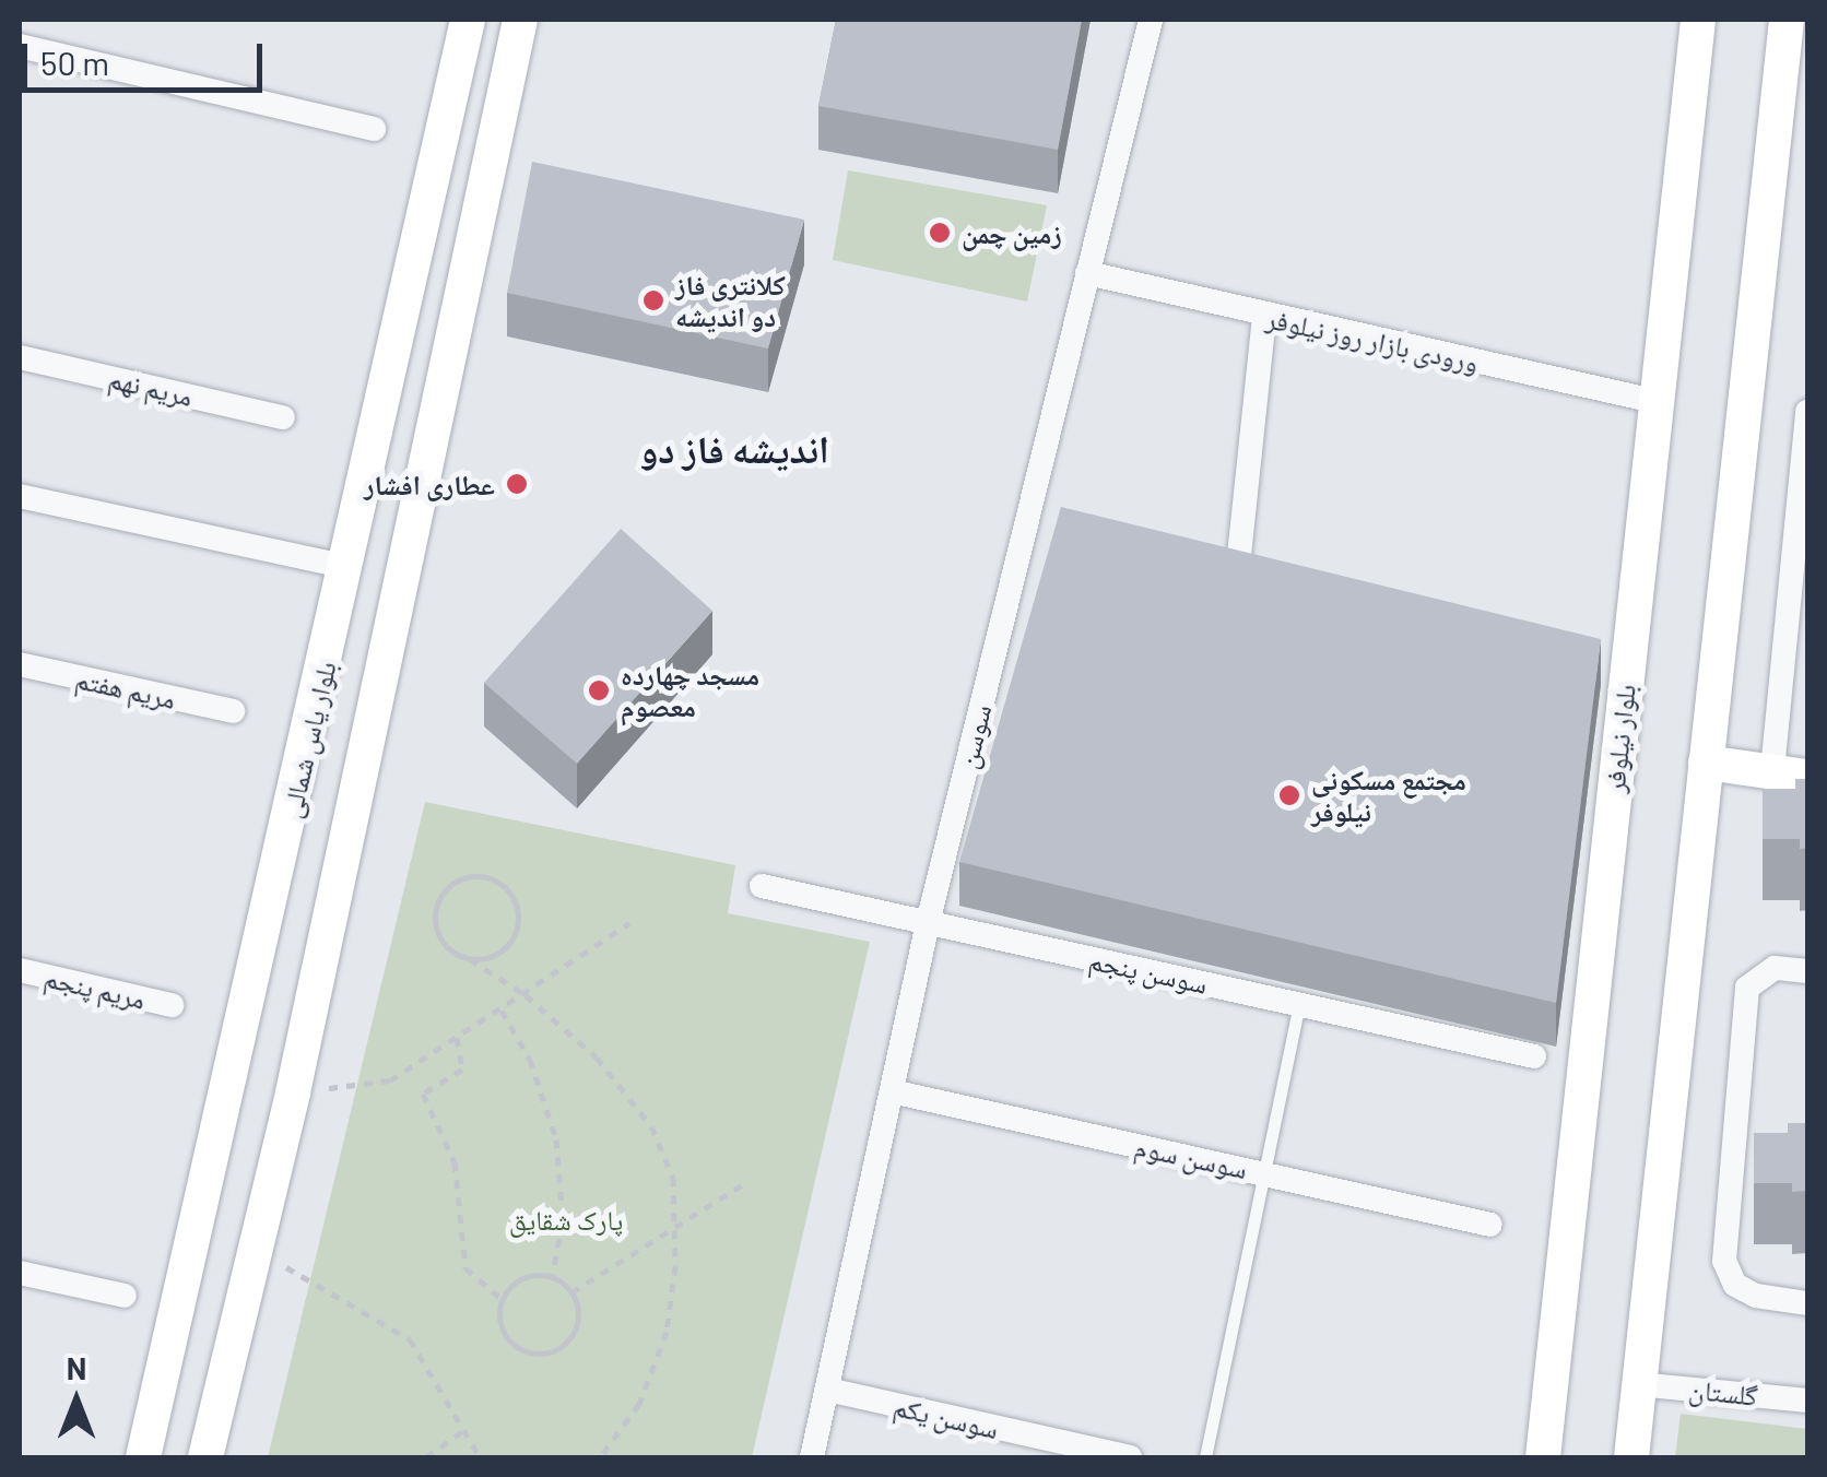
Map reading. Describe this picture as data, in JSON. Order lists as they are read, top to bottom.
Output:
{
  "streets": {
    "street": [
      "ورودی بازار روز نیلوفر",
      "مریم نهم",
      "مریم هفتم",
      "سوسن",
      "بلوار نیلوفر",
      "بلوار یاس شمالی",
      "سوسن پنجم",
      "مریم پنجم",
      "سوسن سوم",
      "گلستان",
      "سوسن یکم"
    ]
  },
  "crossings": [
    ["ورودی بازار روز نیلوفر", "سوسن"],
    ["ورودی بازار روز نیلوفر", "بلوار نیلوفر"],
    ["سوسن", "سوسن پنجم"],
    ["سوسن", "سوسن سوم"],
    ["سوسن", "سوسن یکم"]
  ],
  "districts": ["اندیشه فاز دو"],
  "parks": ["پارک شقایق"],
  "places": [
    "زمین چمن",
    "کلانتری فاز دو اندیشه",
    "عطاری افشار",
    "مسجد چهارده معصوم",
    "مجتمع مسکونی نیلوفر"
  ],
  "scale_bar": "50 m",
  "north": "top"
}
